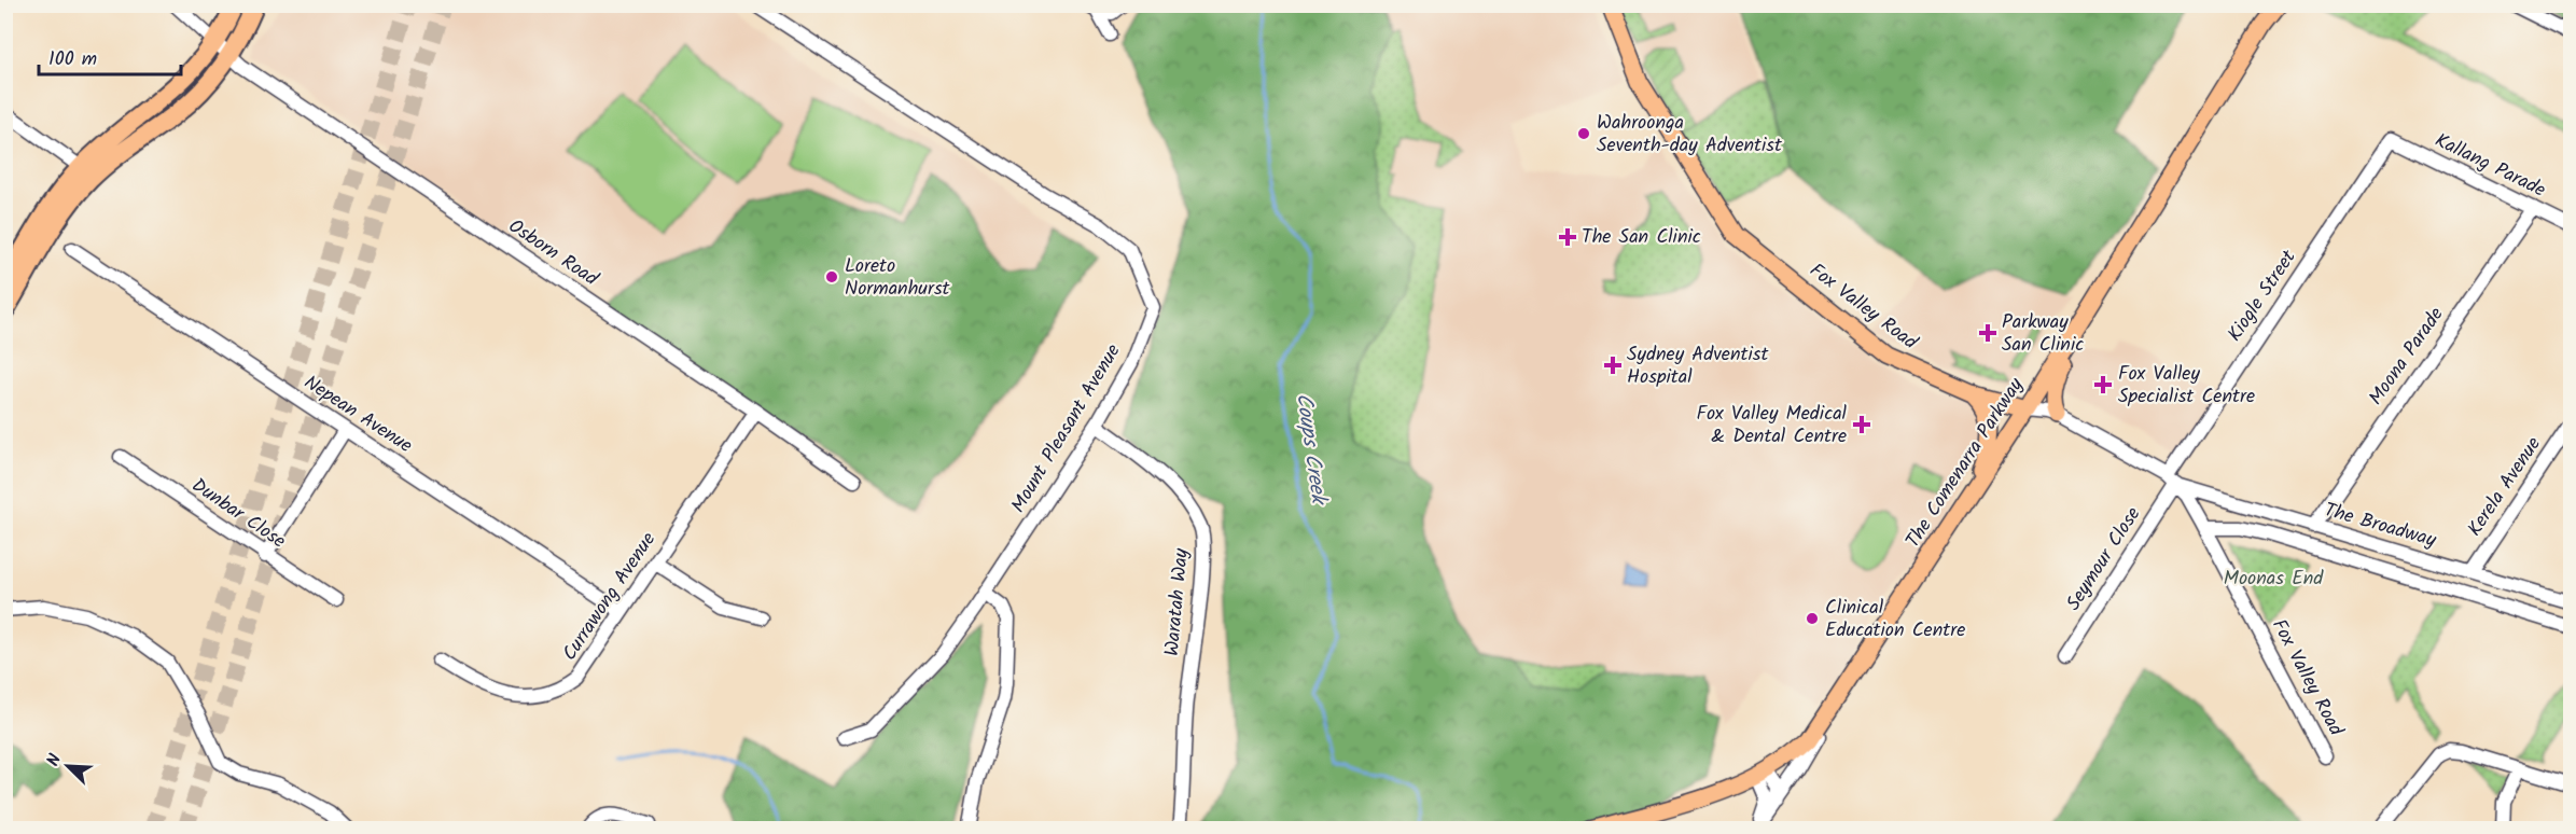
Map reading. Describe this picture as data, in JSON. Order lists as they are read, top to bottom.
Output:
{
  "streets": {
    "main road": ["Fox Valley Road", "The Comenarra Parkway"],
    "street": [
      "Kallang Parade",
      "Osborn Road",
      "Kiogle Street",
      "Moona Parade",
      "Nepean Avenue",
      "Mount Pleasant Avenue",
      "Kerela Avenue",
      "Dunbar Close",
      "The Broadway",
      "Seymour Close",
      "Currawong Avenue",
      "Waratah Way"
    ]
  },
  "crossings": [
    ["Kallang Parade", "Kiogle Street"],
    ["Kallang Parade", "Moona Parade"],
    ["Osborn Road", "Currawong Avenue"],
    ["Kiogle Street", "Fox Valley Road"],
    ["Kiogle Street", "The Broadway"],
    ["Kiogle Street", "Seymour Close"],
    ["Fox Valley Road", "The Comenarra Parkway"],
    ["Fox Valley Road", "The Broadway"],
    ["Fox Valley Road", "Seymour Close"],
    ["Moona Parade", "The Broadway"],
    ["Nepean Avenue", "Currawong Avenue"],
    ["Mount Pleasant Avenue", "Waratah Way"],
    ["Kerela Avenue", "The Broadway"],
    ["The Broadway", "Seymour Close"]
  ],
  "water": ["Coups Creek"],
  "parks": ["Moonas End"],
  "places": {
    "other": ["Wahroonga Seventh-day Adventist", "Loreto Normanhurst", "Clinical Education Centre"],
    "health": [
      "The San Clinic",
      "Parkway San Clinic",
      "Sydney Adventist Hospital",
      "Fox Valley Specialist Centre",
      "Fox Valley Medical & Dental Centre"
    ]
  },
  "scale_bar": "100 m",
  "north": "top left"
}
